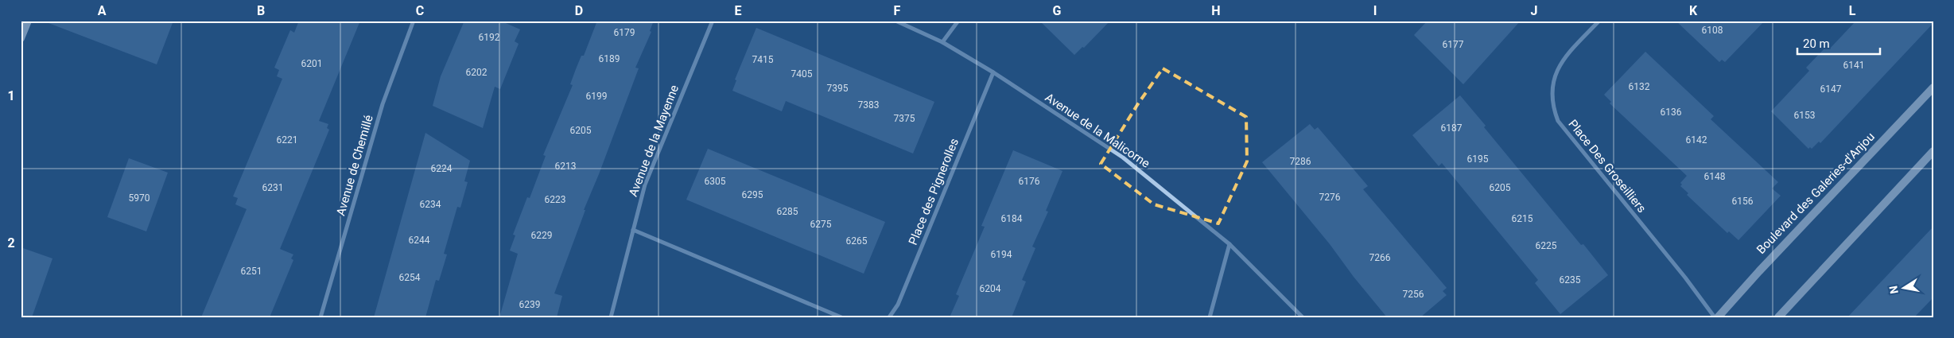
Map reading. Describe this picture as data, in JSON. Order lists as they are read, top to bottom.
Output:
{
  "streets": {
    "street": [
      "Avenue de la Malicorne",
      "Avenue de la Mayenne",
      "Avenue de Chemillé",
      "Place Des Groseilliers",
      "Place des Pignerolles",
      "Boulevard des Galeries-d'Anjou"
    ]
  },
  "crossings": [
    ["Avenue de la Malicorne", "Place des Pignerolles"],
    ["Place Des Groseilliers", "Boulevard des Galeries-d'Anjou"]
  ],
  "house_numbers": [
    "6108",
    "6179",
    "6192",
    "6177",
    "6189",
    "7415",
    "6201",
    "6141",
    "6202",
    "7405",
    "6132",
    "7395",
    "6147",
    "6199",
    "7383",
    "6136",
    "6153",
    "7375",
    "6187",
    "6205",
    "6221",
    "6142",
    "6195",
    "7286",
    "6213",
    "6224",
    "6148",
    "6305",
    "6176",
    "6231",
    "6205",
    "6295",
    "7276",
    "5970",
    "6223",
    "6156",
    "6234",
    "6285",
    "6184",
    "6215",
    "6275",
    "6229",
    "6244",
    "6265",
    "6225",
    "6194",
    "7266",
    "6251",
    "6254",
    "6235",
    "6204",
    "7256",
    "6239"
  ],
  "scale_bar": "20 m",
  "north": "left",
  "grid": {
    "columns": [
      "A",
      "B",
      "C",
      "D",
      "E",
      "F",
      "G",
      "H",
      "I",
      "J",
      "K",
      "L"
    ],
    "rows": ["1", "2"]
  }
}
